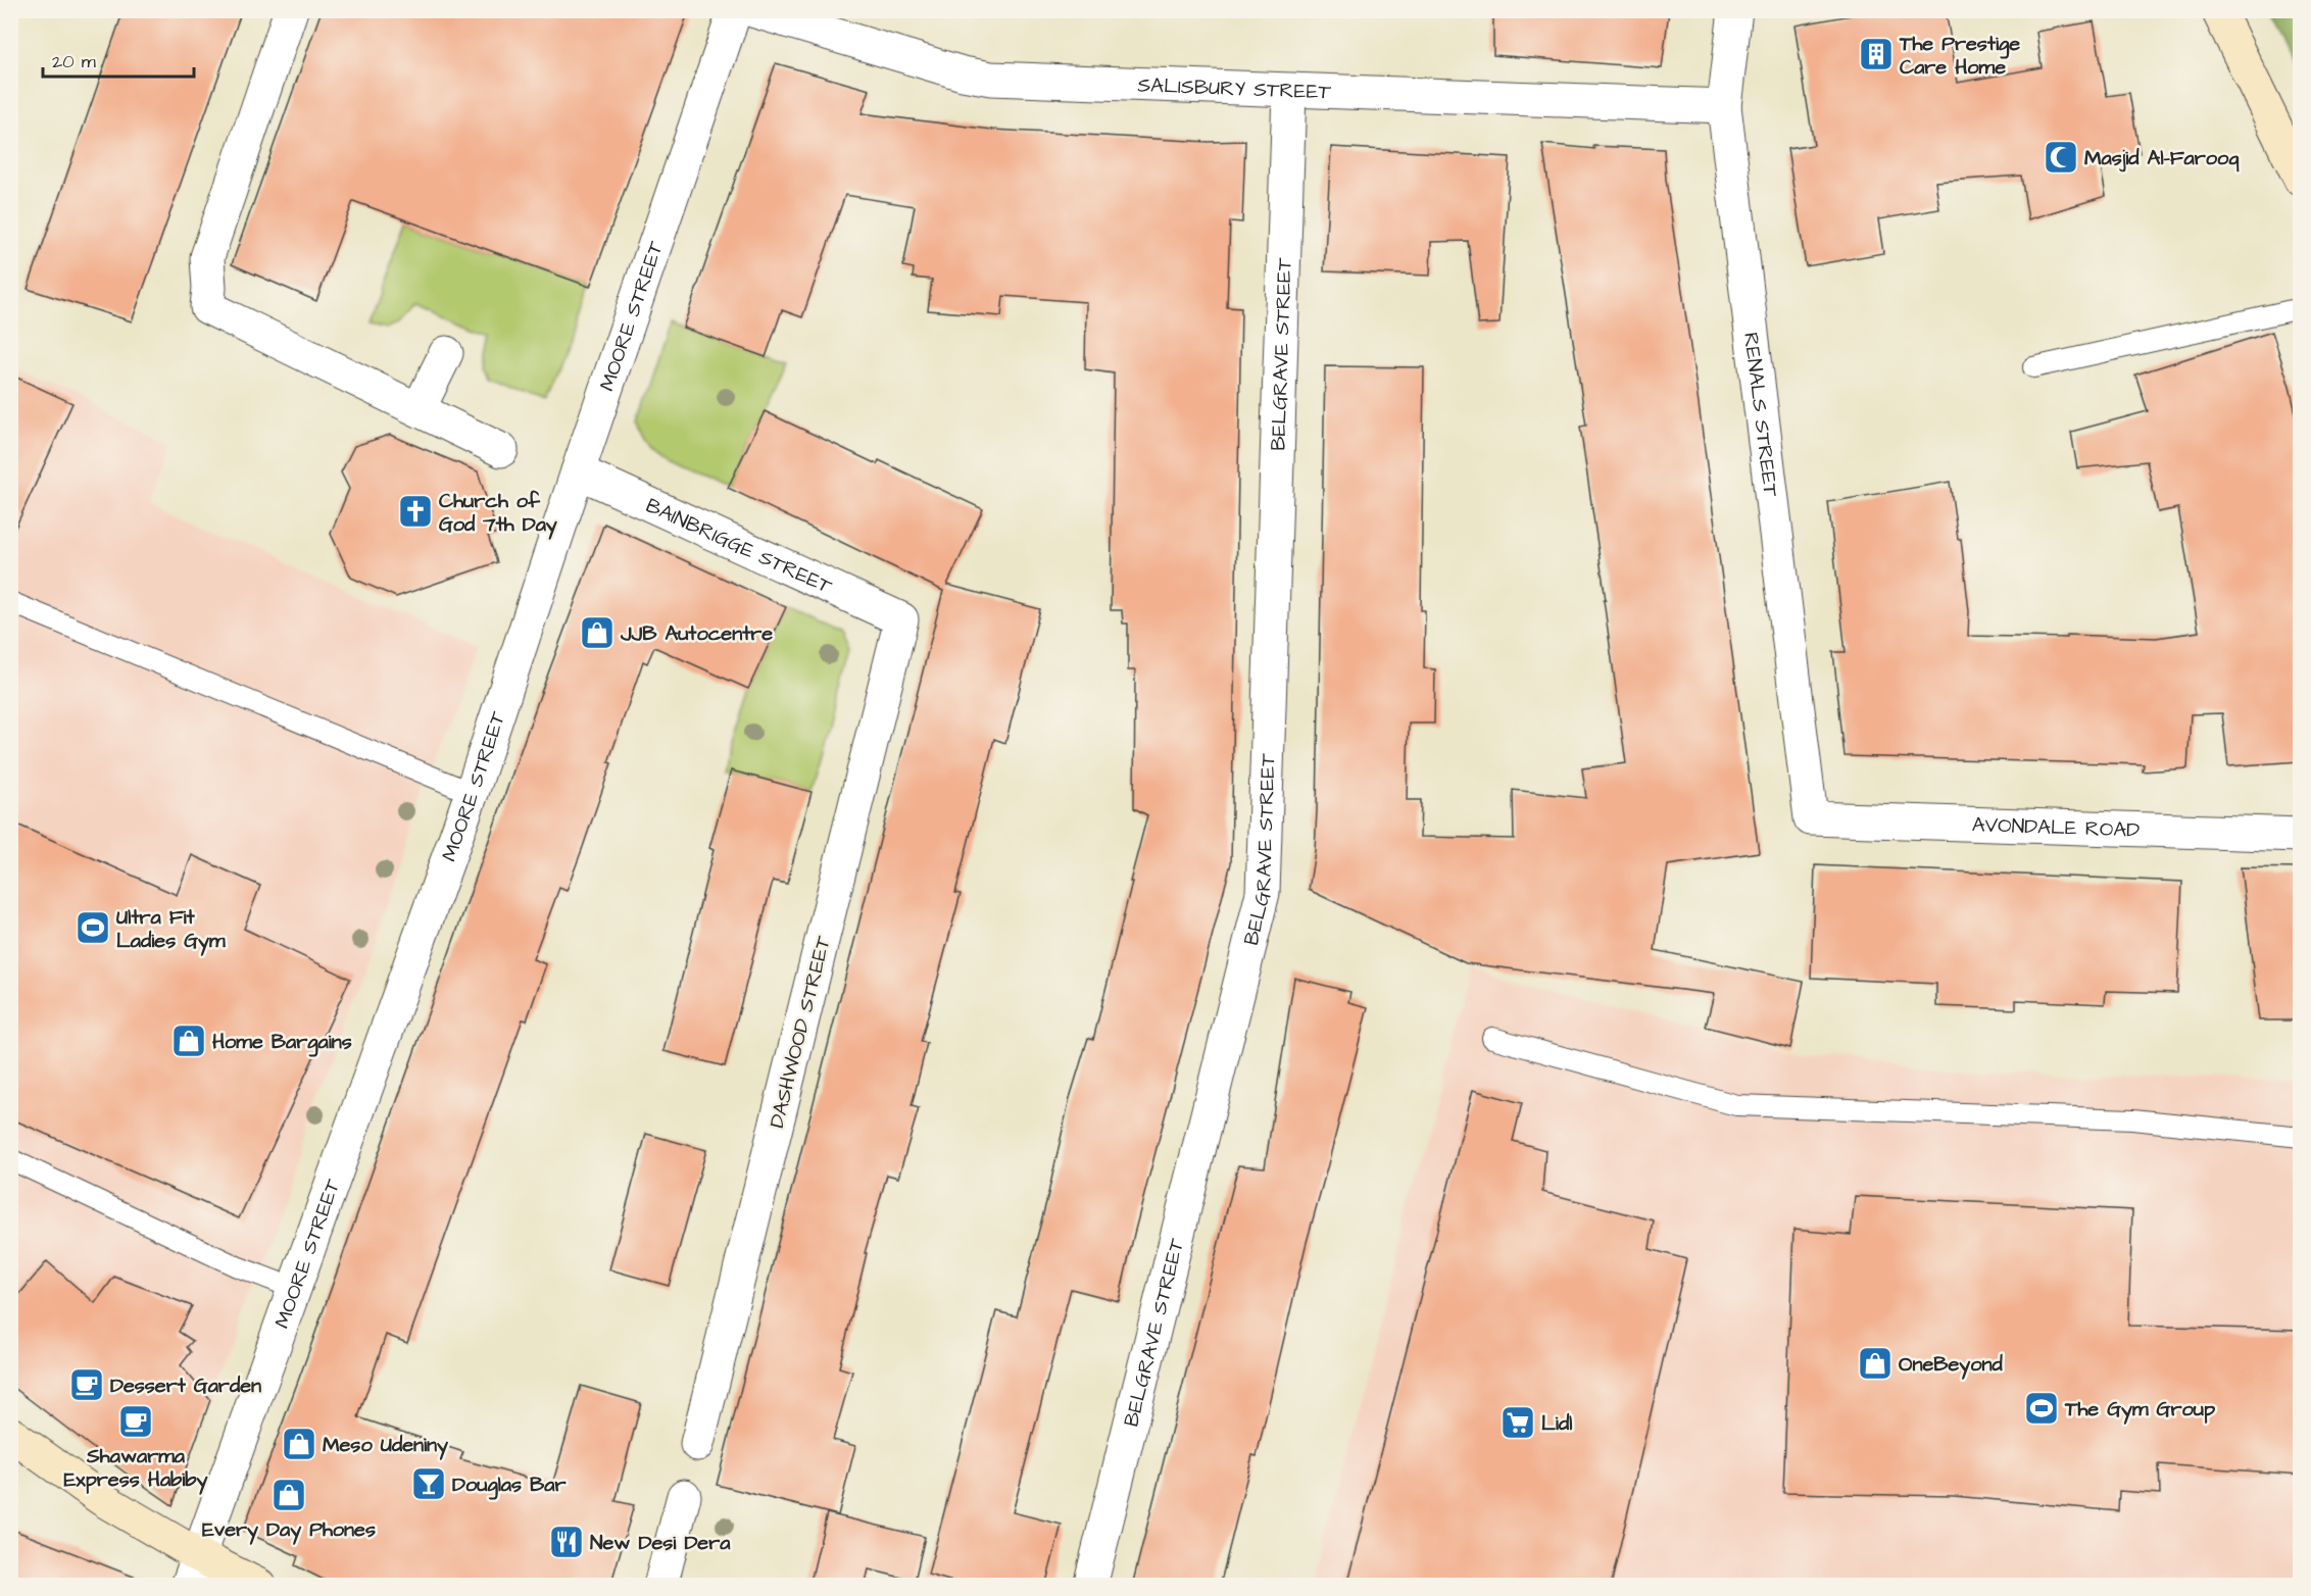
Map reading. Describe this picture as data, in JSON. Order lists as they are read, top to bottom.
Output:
{
  "streets": {
    "street": [
      "SALISBURY STREET",
      "MOORE STREET",
      "BELGRAVE STREET",
      "RENALS STREET",
      "BAINBRIGGE STREET",
      "AVONDALE ROAD",
      "DASHWOOD STREET"
    ]
  },
  "crossings": [
    ["SALISBURY STREET", "BELGRAVE STREET"],
    ["SALISBURY STREET", "RENALS STREET"],
    ["MOORE STREET", "BAINBRIGGE STREET"],
    ["RENALS STREET", "AVONDALE ROAD"],
    ["BAINBRIGGE STREET", "DASHWOOD STREET"]
  ],
  "places": {
    "building": ["The Prestige Care Home"],
    "mosque": ["Masjid Al-Farooq"],
    "church": ["Church of God 7th Day"],
    "shop": [
      "JJB Autocentre",
      "Home Bargains",
      "OneBeyond",
      "Meso Udeniny",
      "Every Day Phones"
    ],
    "sports": ["Ultra Fit Ladies Gym", "The Gym Group"],
    "cafe": ["Dessert Garden", "Shawarma Express Habiby"],
    "supermarket": ["Lidl"],
    "bar": ["Douglas Bar"],
    "restaurant": ["New Desi Dera"]
  },
  "scale_bar": "20 m"
}
